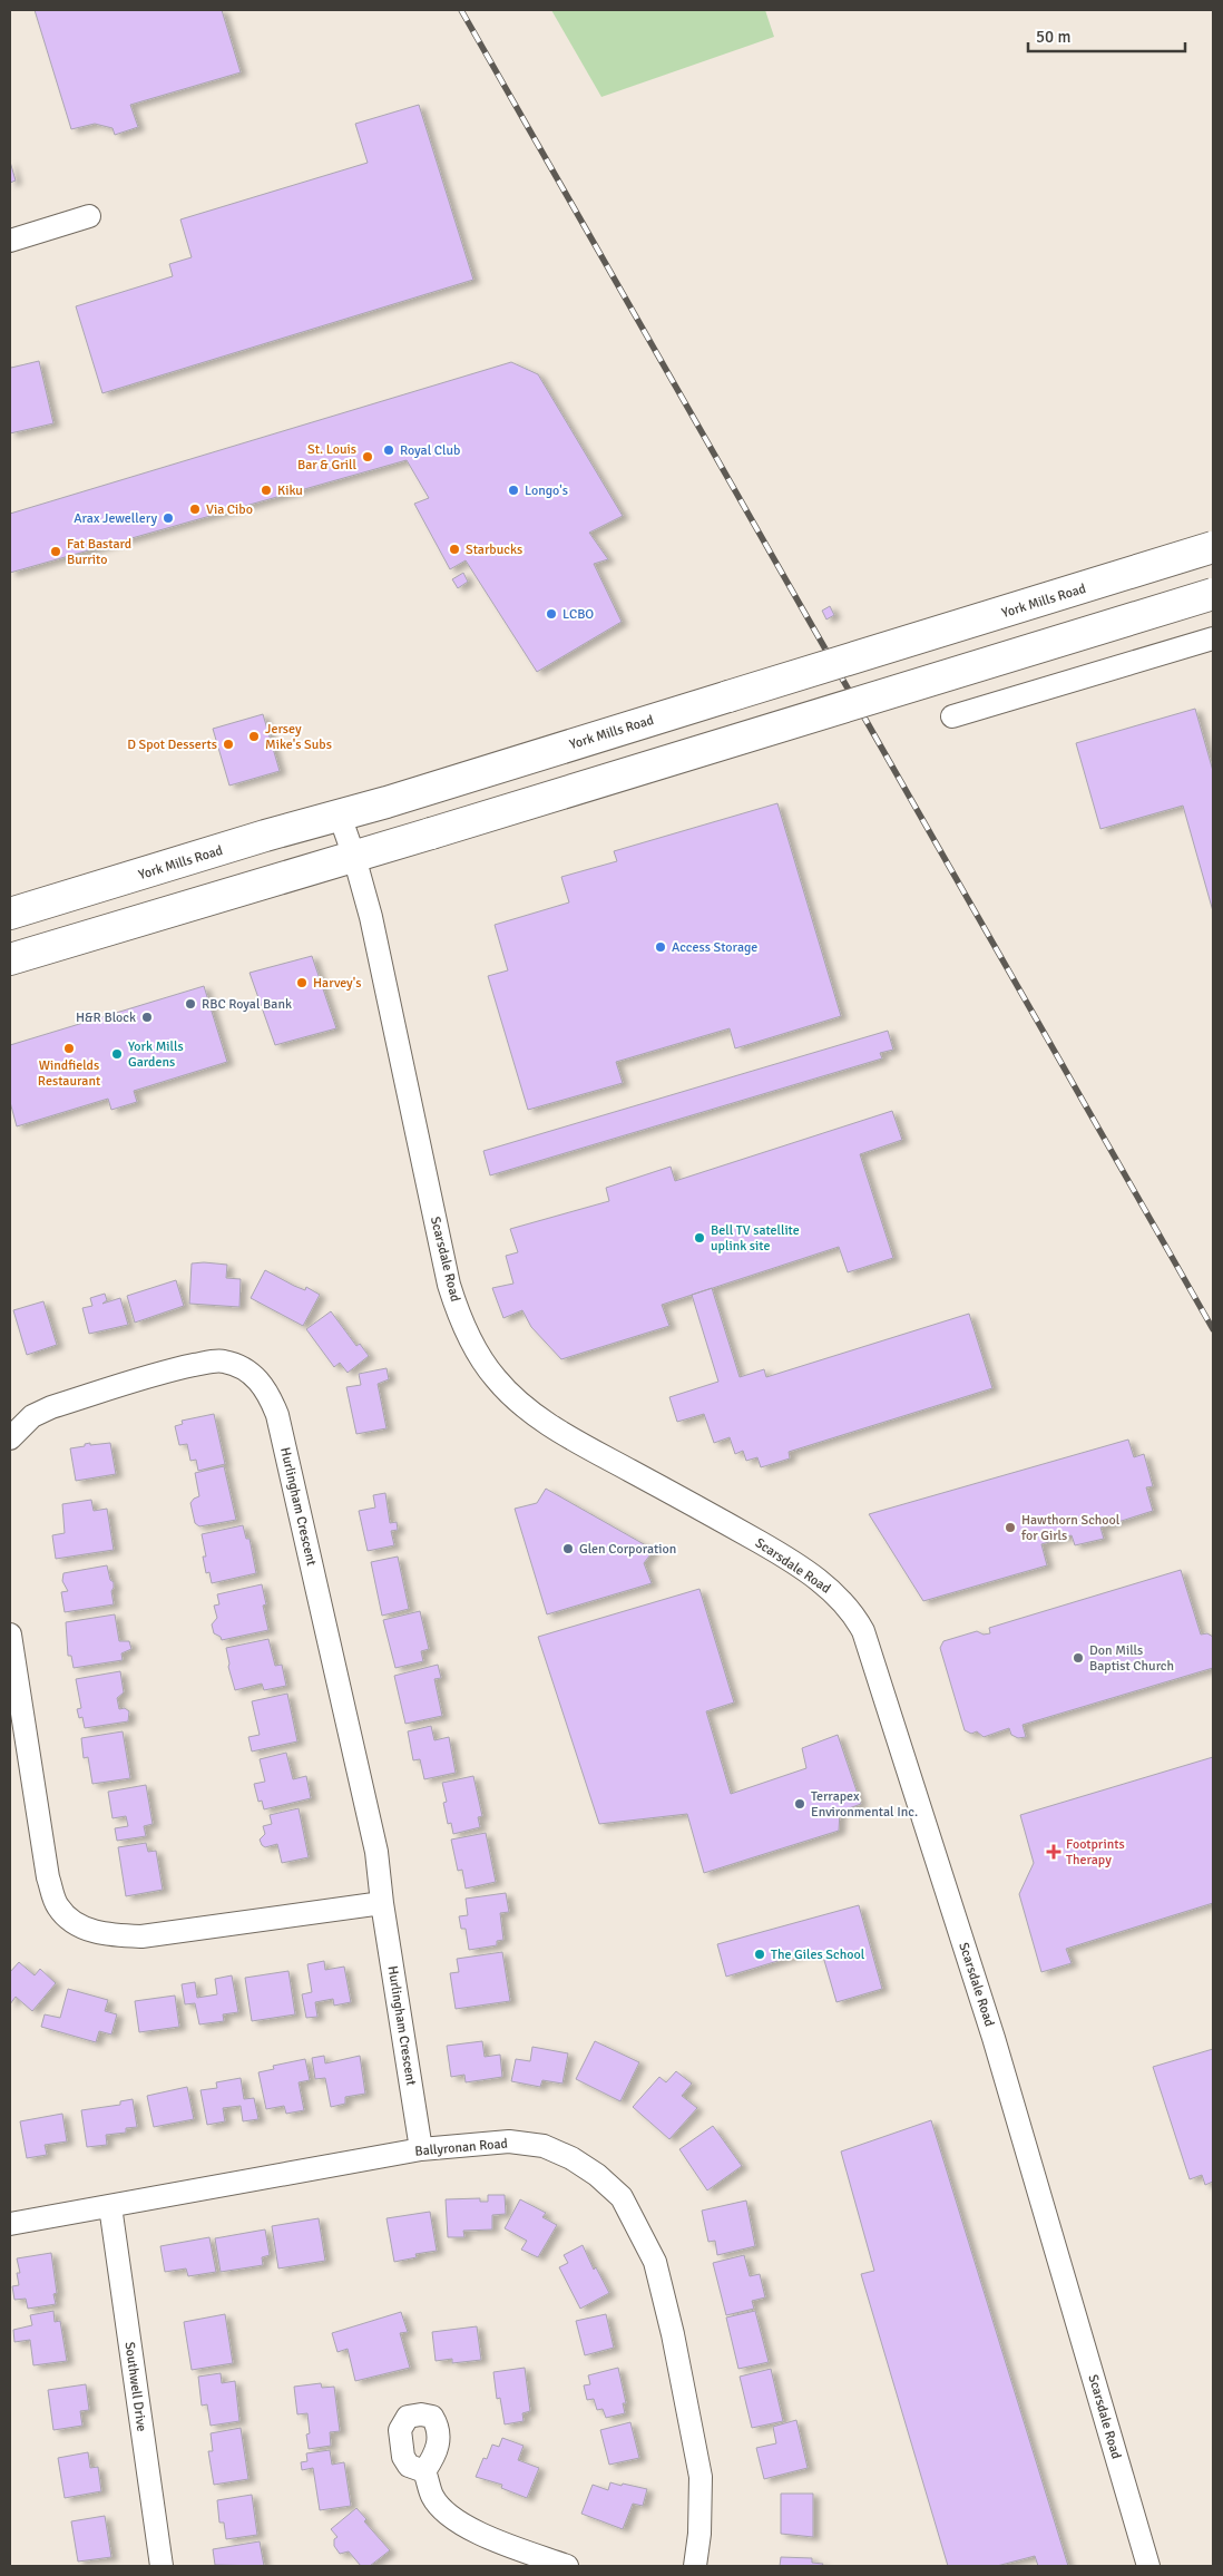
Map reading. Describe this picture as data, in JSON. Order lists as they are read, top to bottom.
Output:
{
  "streets": {
    "main road": ["York Mills Road"],
    "street": [
      "Scarsdale Road",
      "Hurlingham Crescent",
      "Ballyronan Road",
      "Southwell Drive"
    ]
  },
  "crossings": [
    ["York Mills Road", "Scarsdale Road"],
    ["Hurlingham Crescent", "Ballyronan Road"],
    ["Ballyronan Road", "Southwell Drive"]
  ],
  "places": {
    "other": [
      "Royal Club",
      "St. Louis Bar & Grill",
      "Kiku",
      "Longo's",
      "Via Cibo",
      "Arax Jewellery",
      "Starbucks",
      "Fat Bastard Burrito",
      "LCBO",
      "Jersey Mike's Subs",
      "D Spot Desserts",
      "Access Storage",
      "Harvey's",
      "RBC Royal Bank",
      "H&R Block",
      "Windfields Restaurant",
      "York Mills Gardens",
      "Bell TV satellite uplink site",
      "Hawthorn School for Girls",
      "Glen Corporation",
      "Don Mills Baptist Church",
      "Terrapex Environmental Inc.",
      "The Giles School"
    ],
    "health": ["Footprints Therapy"]
  },
  "scale_bar": "50 m"
}
